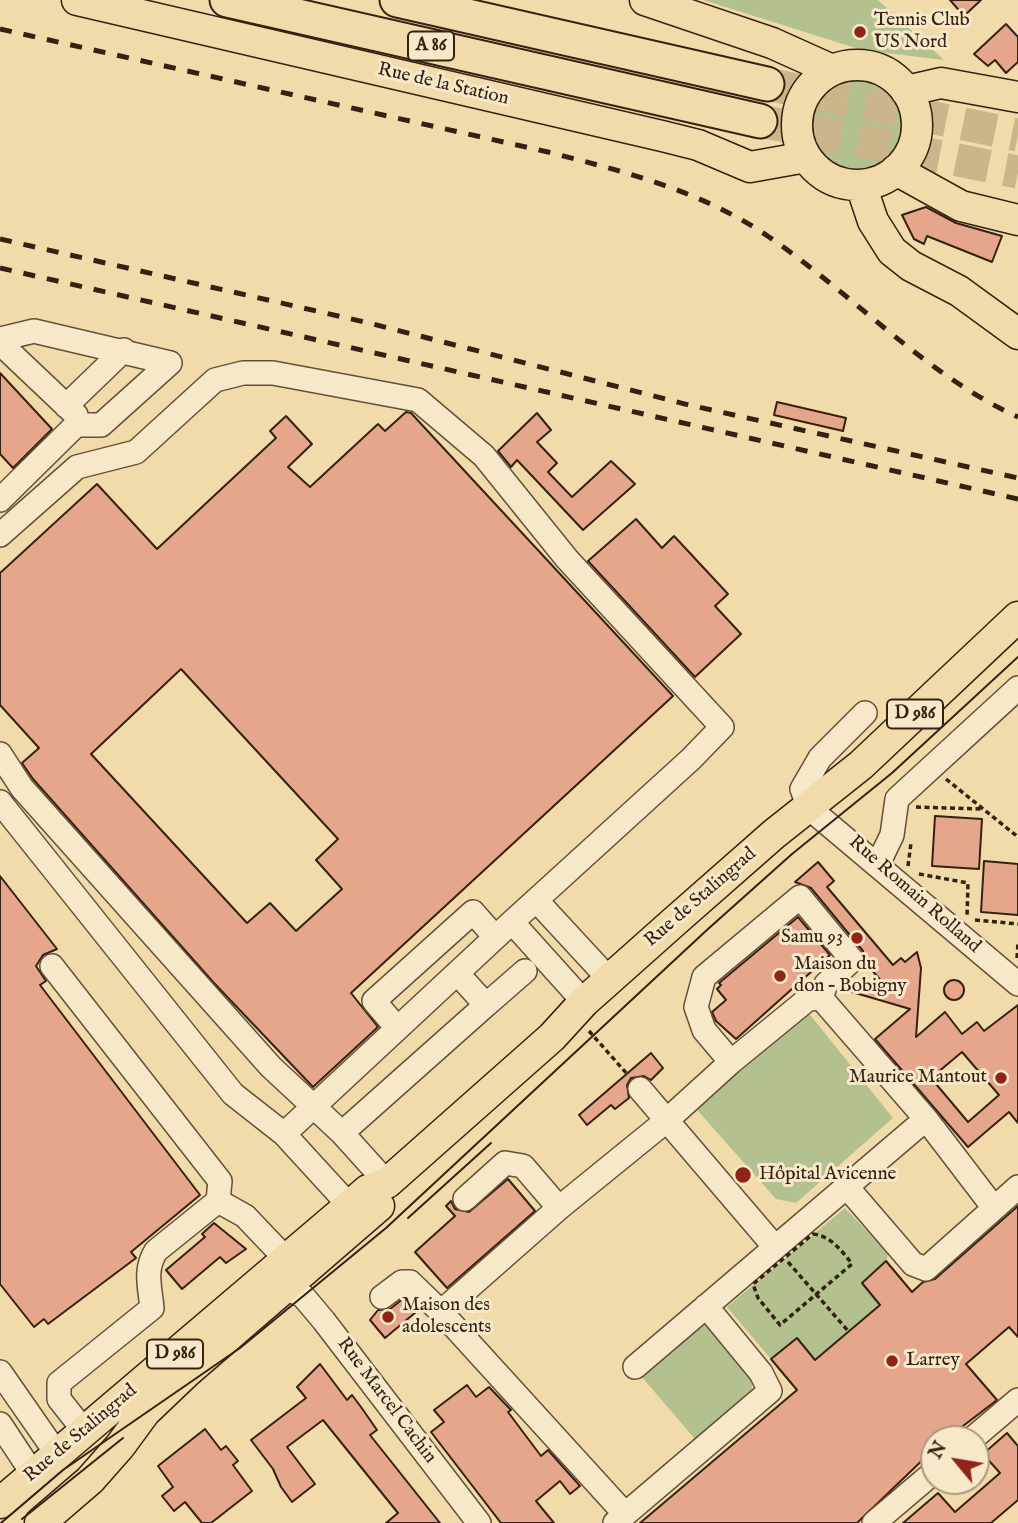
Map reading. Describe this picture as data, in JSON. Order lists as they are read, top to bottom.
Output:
{
  "streets": {
    "highway": ["A 86"],
    "main road": ["Rue de la Station", "D 986", "Rue de Stalingrad"],
    "street": ["Rue Romain Rolland", "Rue Marcel Cachin"]
  },
  "crossings": [
    ["Rue Romain Rolland", "Rue de Stalingrad"],
    ["Rue de Stalingrad", "Rue Marcel Cachin"]
  ],
  "places": [
    "Tennis Club US Nord",
    "Samu 93",
    "Maison du don – Bobigny",
    "Maurice Mantout",
    "Hôpital Avicenne",
    "Maison des adolescents",
    "Larrey"
  ],
  "north": "top left"
}
